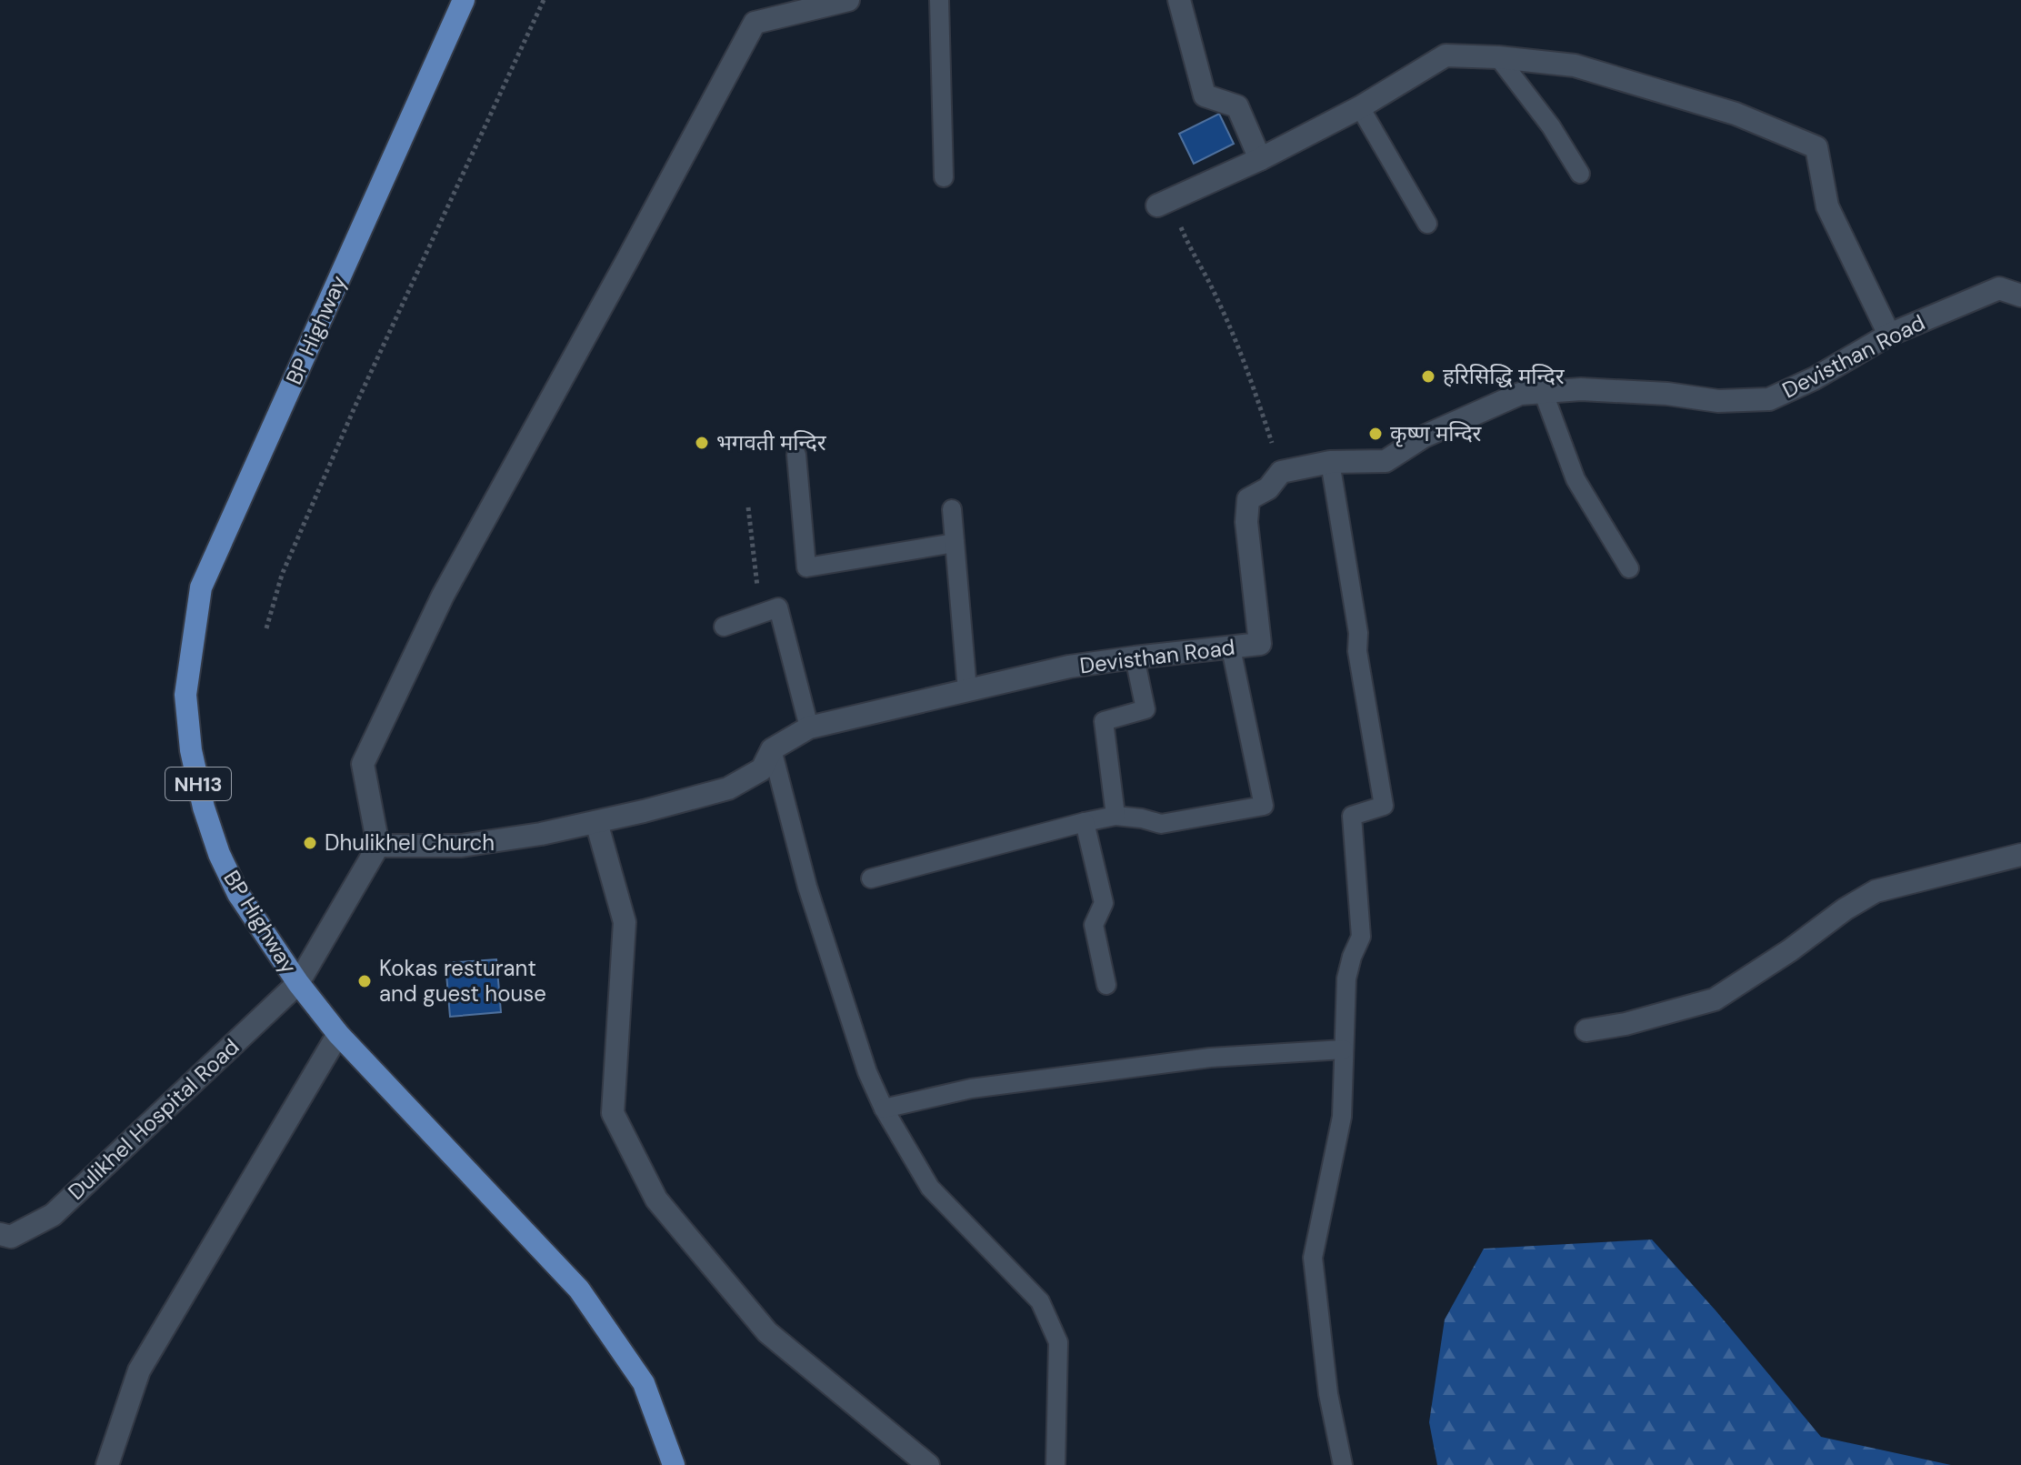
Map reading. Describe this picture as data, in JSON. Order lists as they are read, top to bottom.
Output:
{
  "streets": {
    "highway": ["BP Highway", "NH13"],
    "street": ["Devisthan Road", "Dulikhel Hospital Road"]
  },
  "crossings": [
    ["BP Highway", "Dulikhel Hospital Road"],
    ["Devisthan Road", "Dulikhel Hospital Road"]
  ],
  "places": [
    "हरिसिद्धि मन्दिर",
    "कृष्ण मन्दिर",
    "भगवती मन्दिर",
    "Dhulikhel Church",
    "Kokas resturant and guest house"
  ]
}
